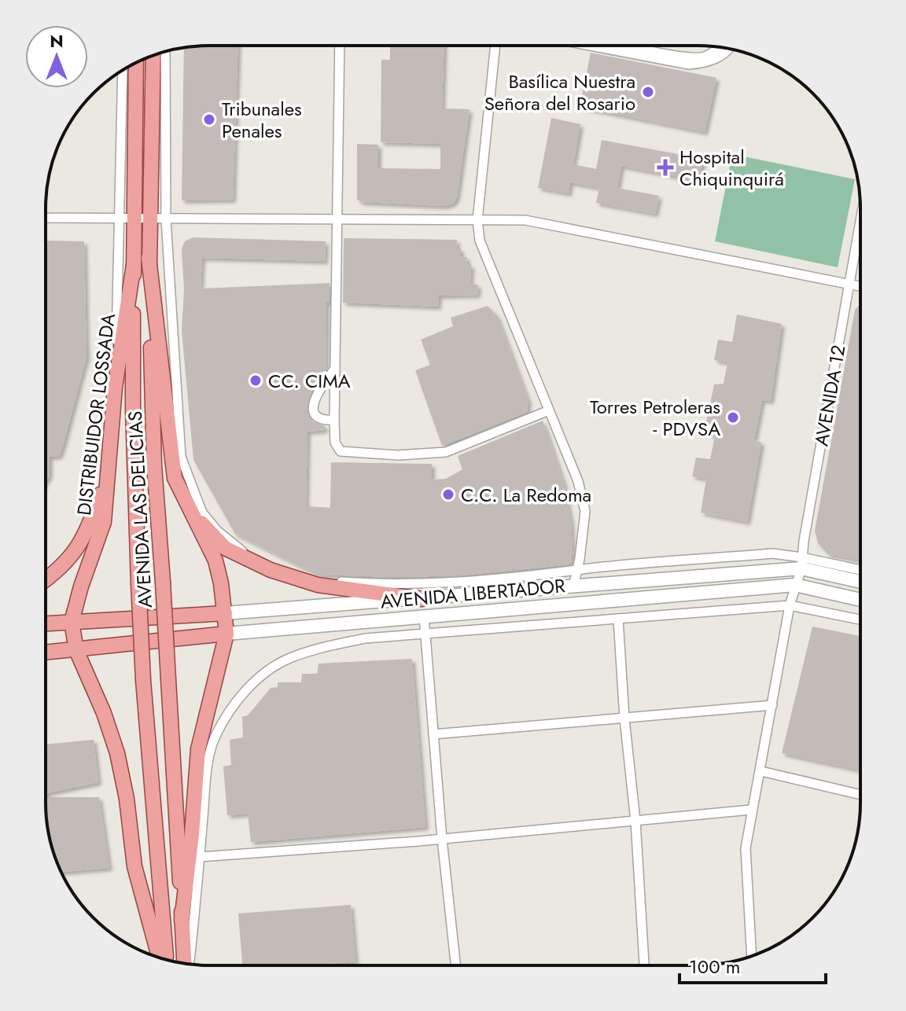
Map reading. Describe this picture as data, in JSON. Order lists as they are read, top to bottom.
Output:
{
  "streets": {
    "main road": ["DISTRIBUIDOR LOSSADA", "AVENIDA LAS DELICIAS", "AVENIDA LIBERTADOR"],
    "street": ["AVENIDA 12"]
  },
  "crossings": [
    ["AVENIDA 12", "AVENIDA LIBERTADOR"],
    ["DISTRIBUIDOR LOSSADA", "AVENIDA LAS DELICIAS"],
    ["DISTRIBUIDOR LOSSADA", "AVENIDA LIBERTADOR"]
  ],
  "places": {
    "other": [
      "Basílica Nuestra Señora del Rosario",
      "Tribunales Penales",
      "CC. CIMA",
      "Torres Petroleras - PDVSA",
      "C.C. La Redoma"
    ],
    "health": ["Hospital Chiquinquirá"]
  },
  "scale_bar": "100 m",
  "north": "top"
}
